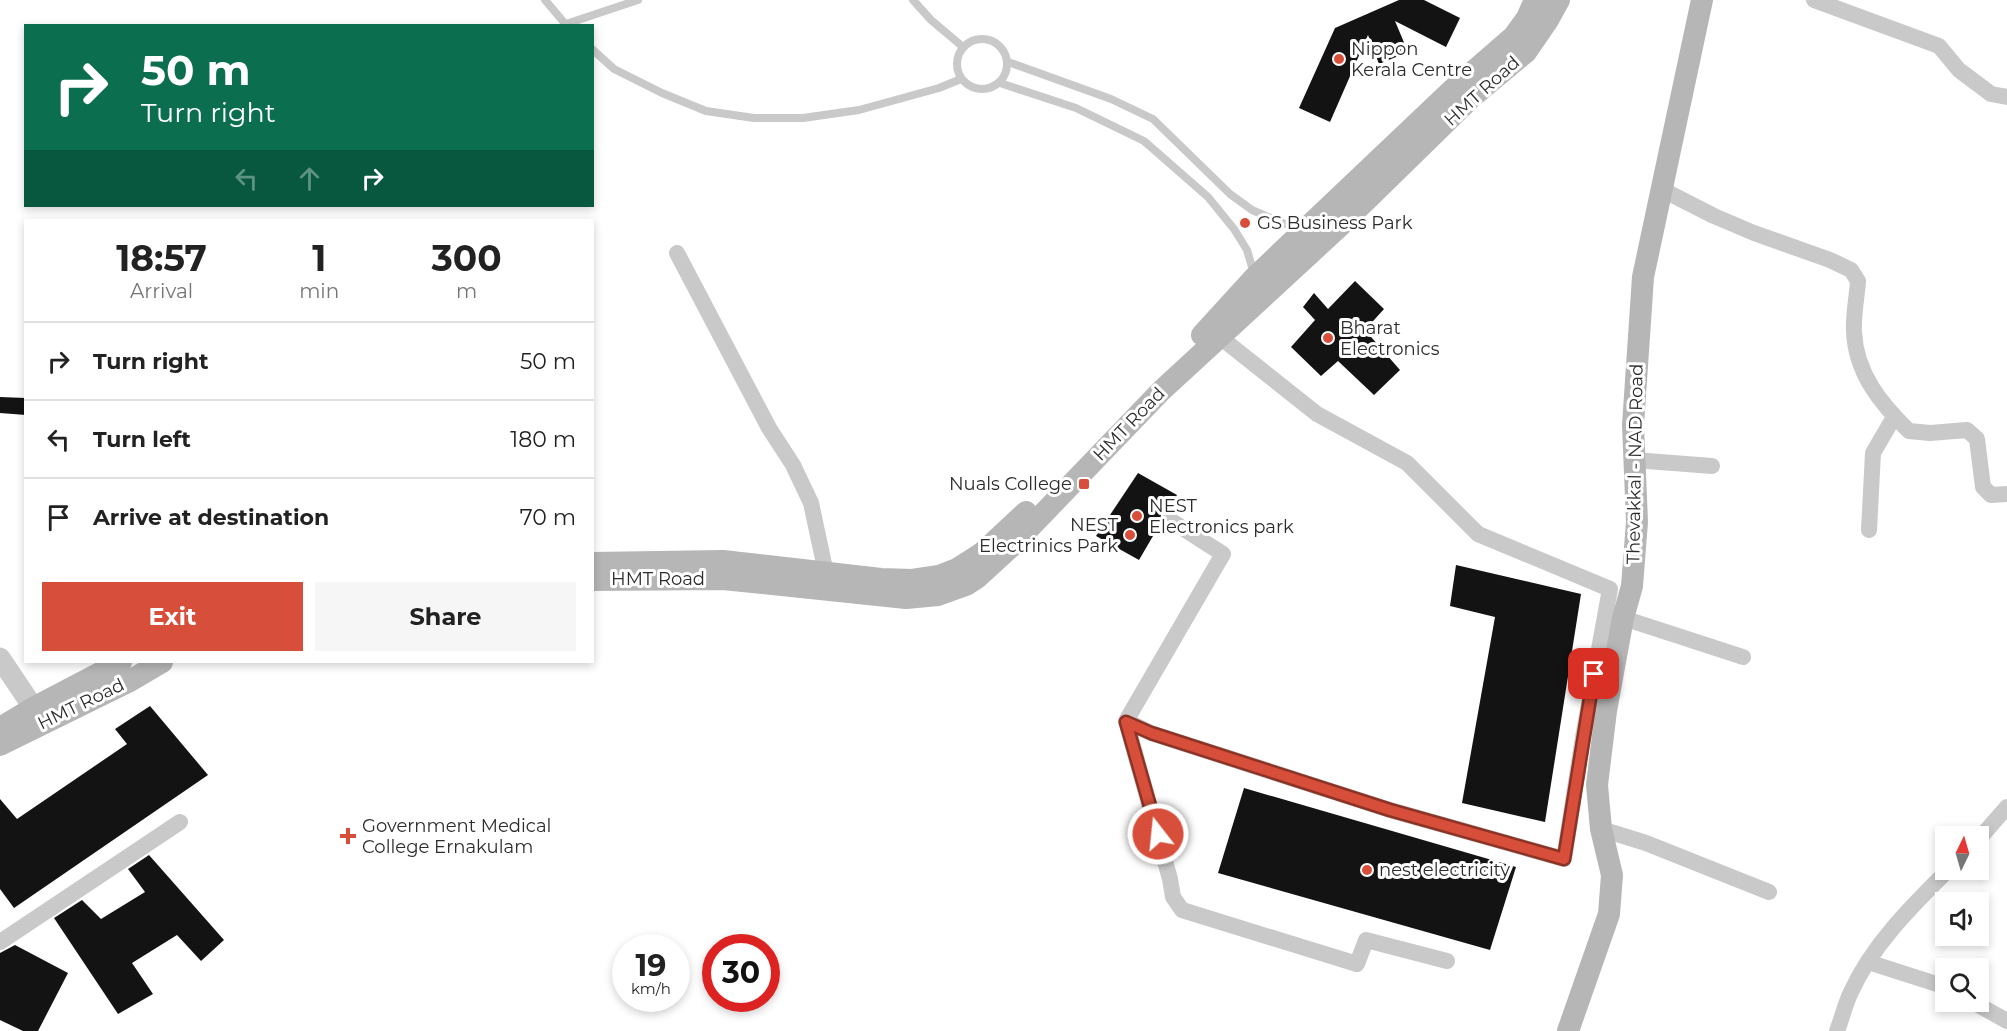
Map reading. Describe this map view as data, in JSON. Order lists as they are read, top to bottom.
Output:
{
  "streets": {
    "main road": ["HMT Road", "Thevakkal - NAD Road"]
  },
  "places": {
    "other": [
      "Nippon Kerala Centre",
      "GS Business Park",
      "Bharat Electronics",
      "NEST Electronics park",
      "NEST Electrinics Park",
      "nest electricity"
    ],
    "transit": ["Nuals College"],
    "health": ["Government Medical College Ernakulam"]
  },
  "north": "top",
  "page": {
    "turn": ["50 m", "Turn right"],
    "eta": [
      "18:57",
      "Arrival",
      "1",
      "min",
      "300",
      "m"
    ],
    "list": [
      {
        "name": "Turn right",
        "value": "50 m"
      },
      {
        "name": "Turn left",
        "value": "180 m"
      },
      {
        "name": "Arrive at destination",
        "value": "70 m"
      }
    ],
    "buttons": ["Exit", "Share"],
    "speed": "19 km/h",
    "limit": "30"
  }
}
